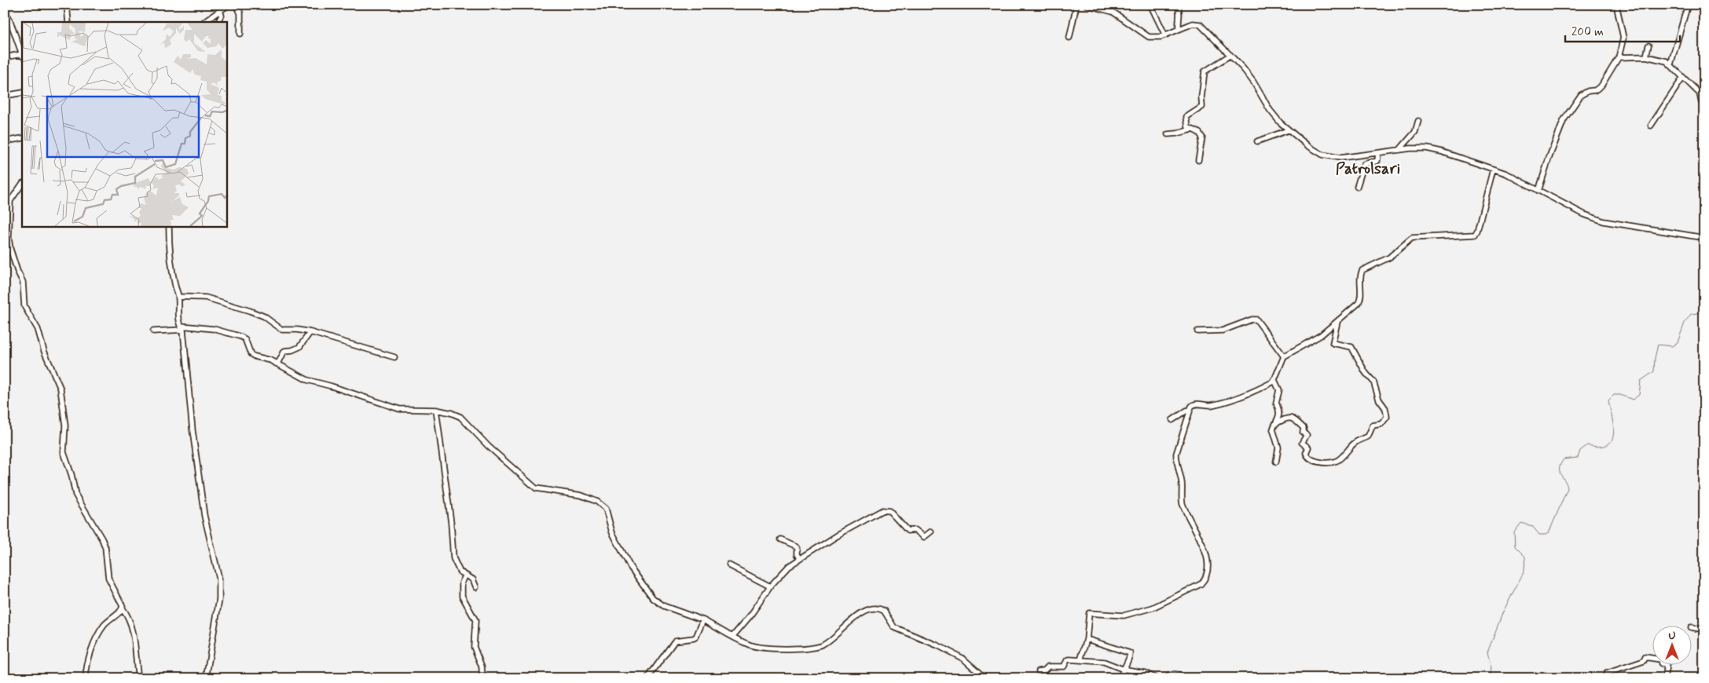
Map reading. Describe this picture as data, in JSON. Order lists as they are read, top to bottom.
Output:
{
  "districts": ["Patrolsari"],
  "scale_bar": "200 m",
  "north": "top"
}
